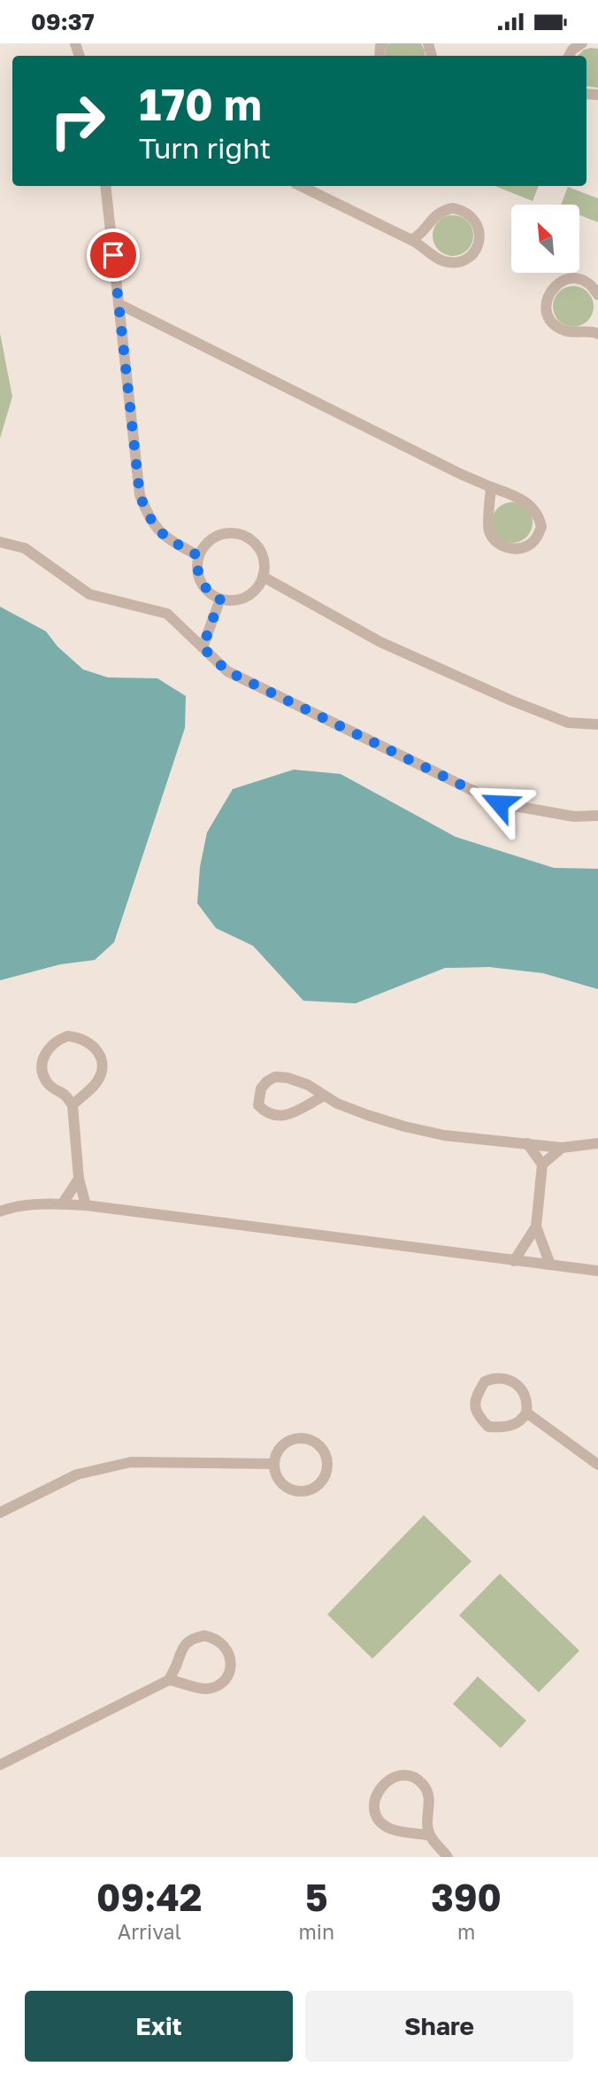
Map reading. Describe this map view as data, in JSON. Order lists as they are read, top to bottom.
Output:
{
  "north": "top left",
  "page": {
    "status": "09:37",
    "turn": ["170 m", "Turn right"],
    "eta": [
      "09:42",
      "Arrival",
      "5",
      "min",
      "390",
      "m"
    ],
    "buttons": ["Exit", "Share"]
  }
}
